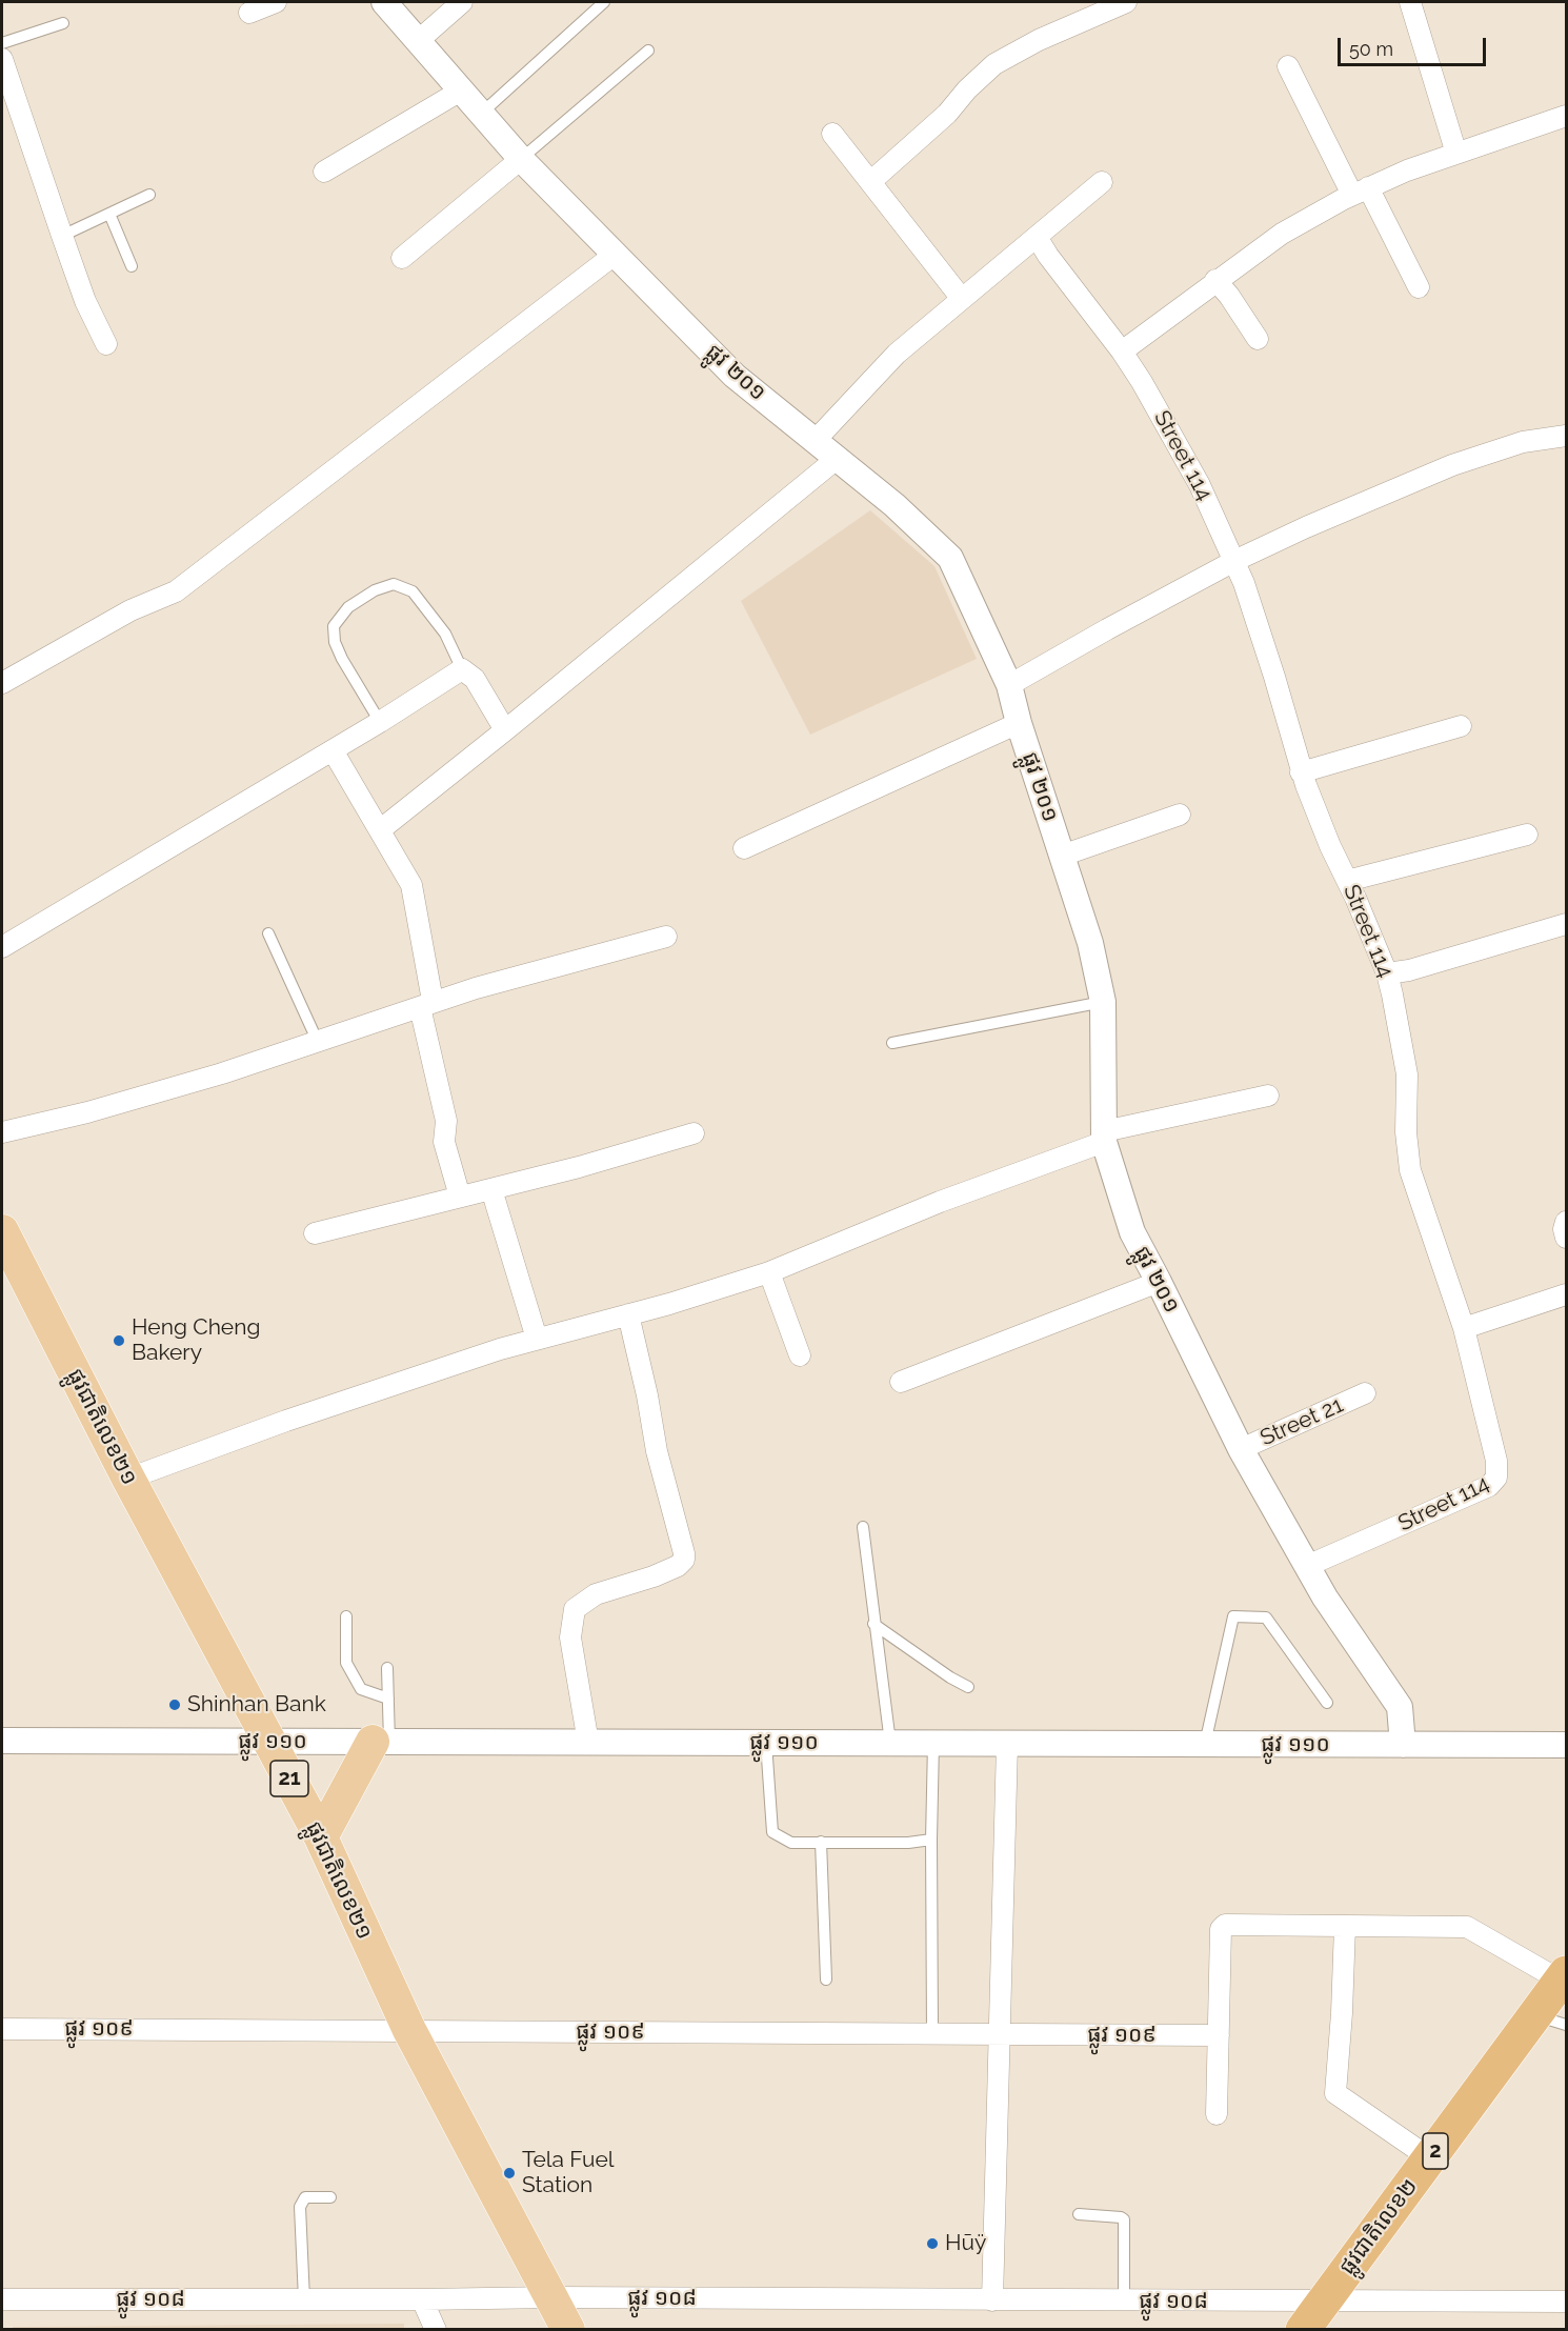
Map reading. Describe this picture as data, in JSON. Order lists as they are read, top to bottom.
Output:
{
  "streets": {
    "highway": ["2", "ផ្លូវជាតិលេខ២"],
    "main road": ["ផ្លូវជាតិលេខ២១", "21"],
    "street": [
      "ផ្លូវ ២០១",
      "Street 114",
      "Street 21",
      "ផ្លូវ ១១០",
      "ផ្លូវ ១០៩",
      "ផ្លូវ ១០៨"
    ]
  },
  "crossings": [
    ["ផ្លូវ ២០១", "Street 114"],
    ["ផ្លូវ ២០១", "Street 21"],
    ["ផ្លូវ ២០១", "ផ្លូវ ១១០"],
    ["ផ្លូវជាតិលេខ២១", "ផ្លូវ ១១០"],
    ["ផ្លូវជាតិលេខ២១", "ផ្លូវ ១០៩"],
    ["ផ្លូវជាតិលេខ២១", "ផ្លូវ ១០៨"],
    ["ផ្លូវជាតិលេខ២", "ផ្លូវ ១០៨"]
  ],
  "places": [
    "Heng Cheng Bakery",
    "Shinhan Bank",
    "Tela Fuel Station",
    "Hūÿ"
  ],
  "scale_bar": "50 m"
}
